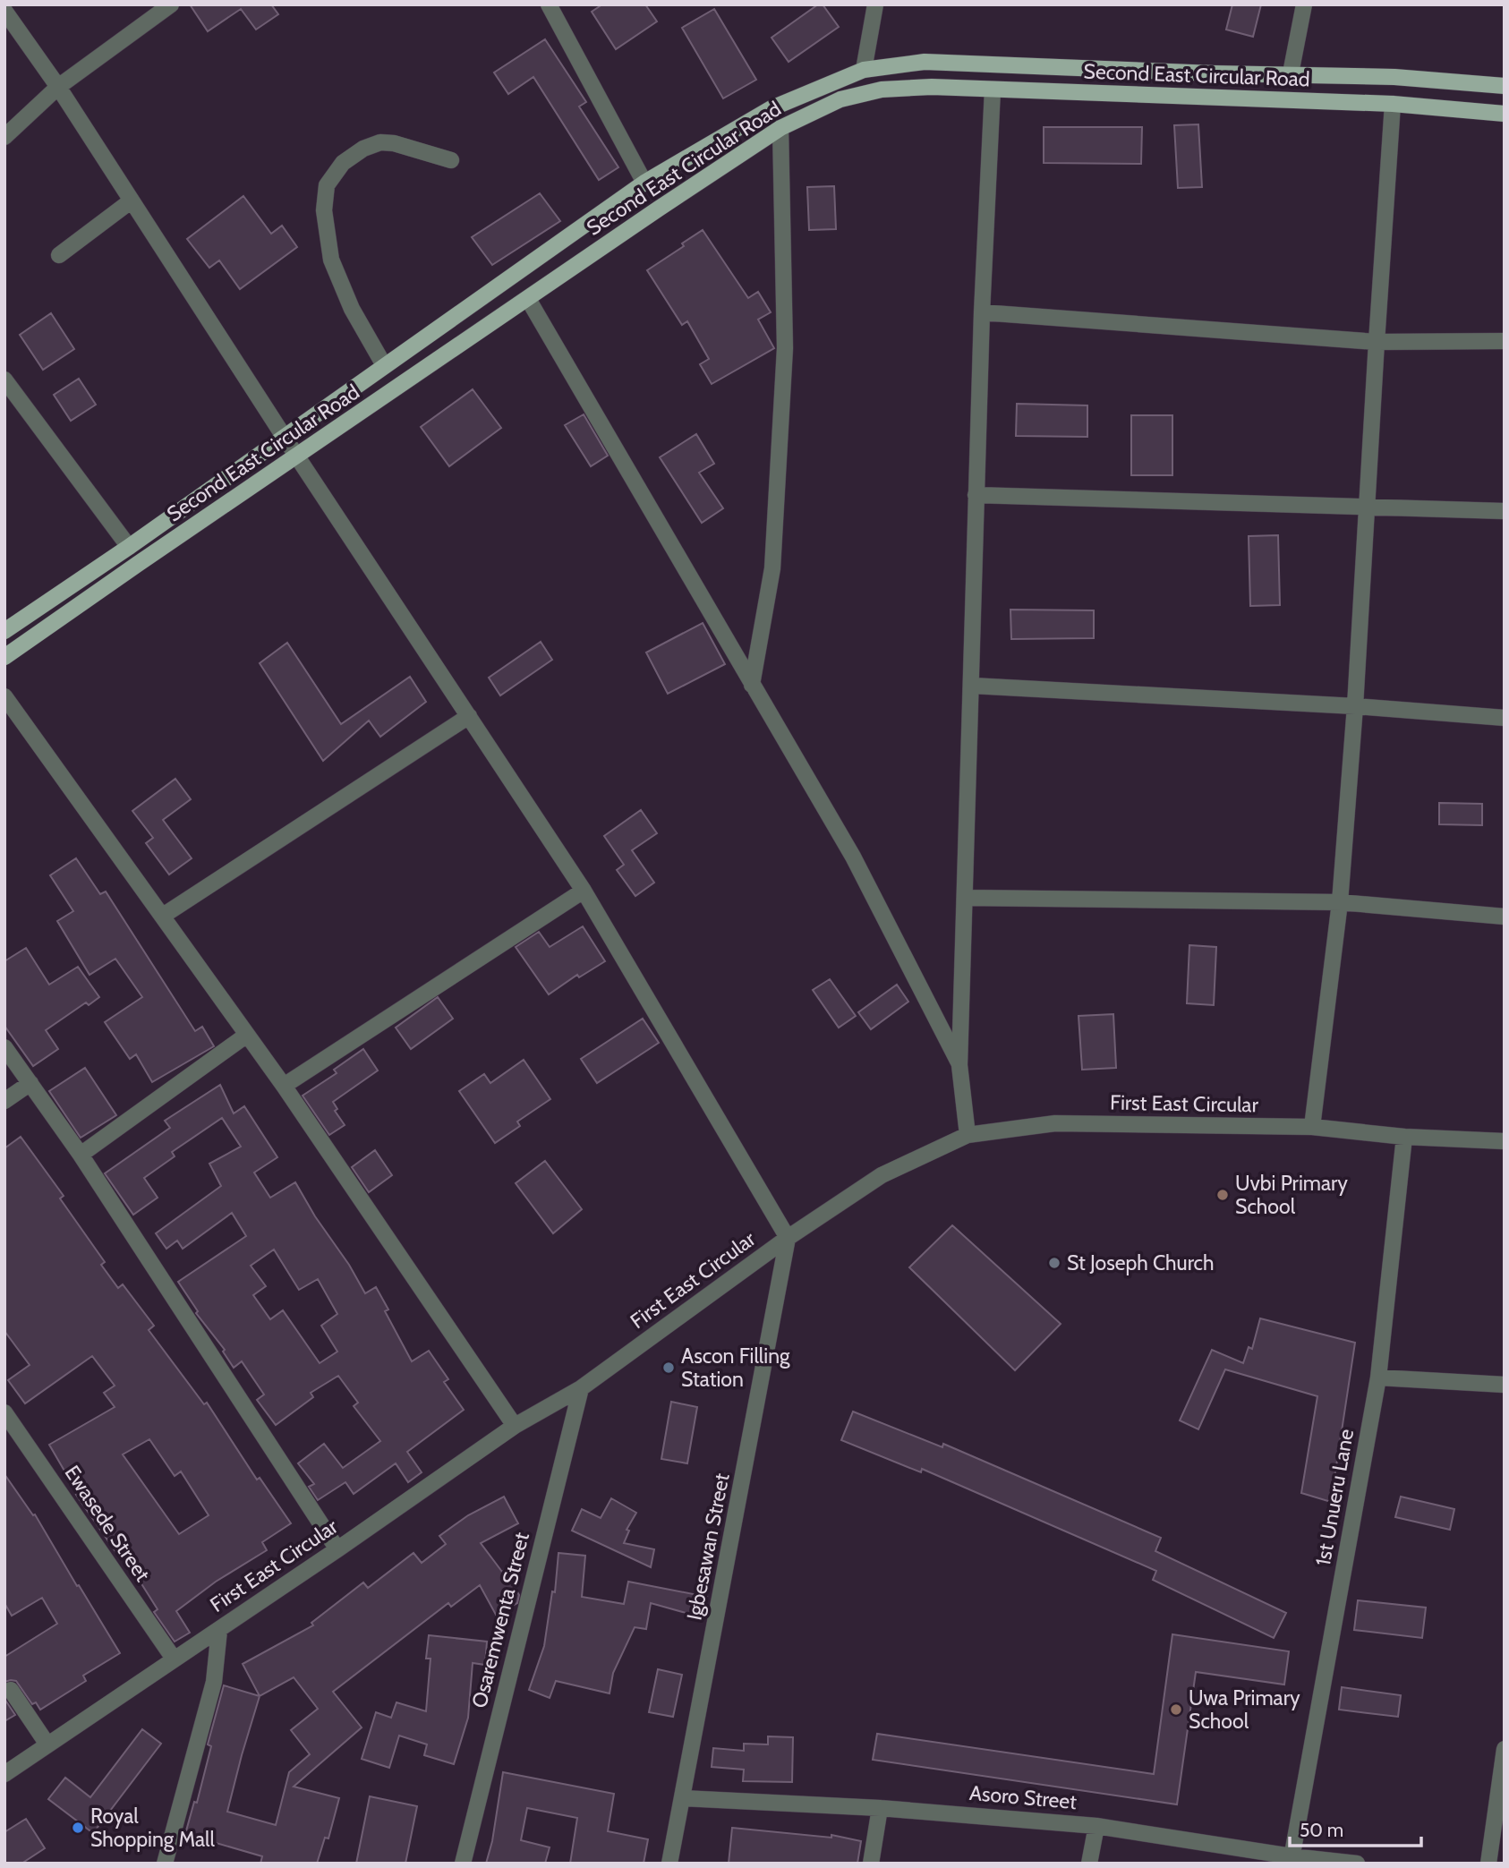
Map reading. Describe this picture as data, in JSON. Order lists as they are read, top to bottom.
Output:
{
  "streets": {
    "main road": ["Second East Circular Road"],
    "street": [
      "First East Circular",
      "1st Unueru Lane",
      "Ewasede Street",
      "Igbesawan Street",
      "Osaremwenta Street",
      "Asoro Street"
    ]
  },
  "crossings": [
    ["First East Circular", "1st Unueru Lane"],
    ["First East Circular", "Ewasede Street"],
    ["First East Circular", "Igbesawan Street"],
    ["First East Circular", "Osaremwenta Street"],
    ["1st Unueru Lane", "Asoro Street"],
    ["Igbesawan Street", "Asoro Street"]
  ],
  "places": [
    "Uvbi Primary School",
    "St Joseph Church",
    "Ascon Filling Station",
    "Uwa Primary School",
    "Royal Shopping Mall"
  ],
  "scale_bar": "50 m"
}
